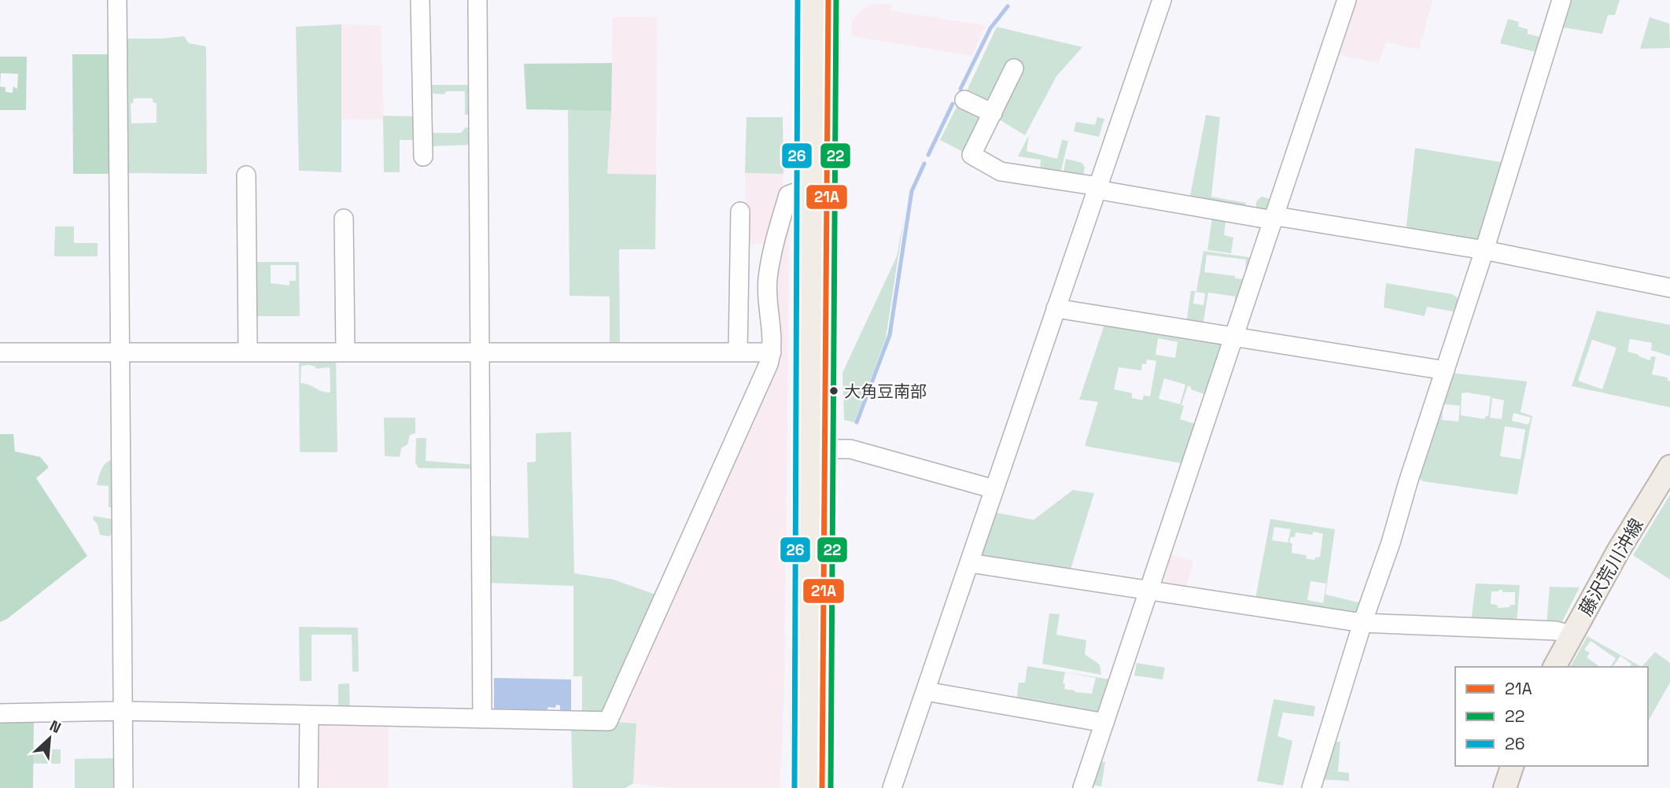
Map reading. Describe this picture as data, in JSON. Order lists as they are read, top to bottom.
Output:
{
  "streets": {
    "main road": ["藤沢荒川沖線"]
  },
  "places": ["大角豆南部"],
  "lines": ["transit line 21A", "transit line 22", "transit line 26"],
  "legend": ["21A", "22", "26"],
  "north": "top right"
}
